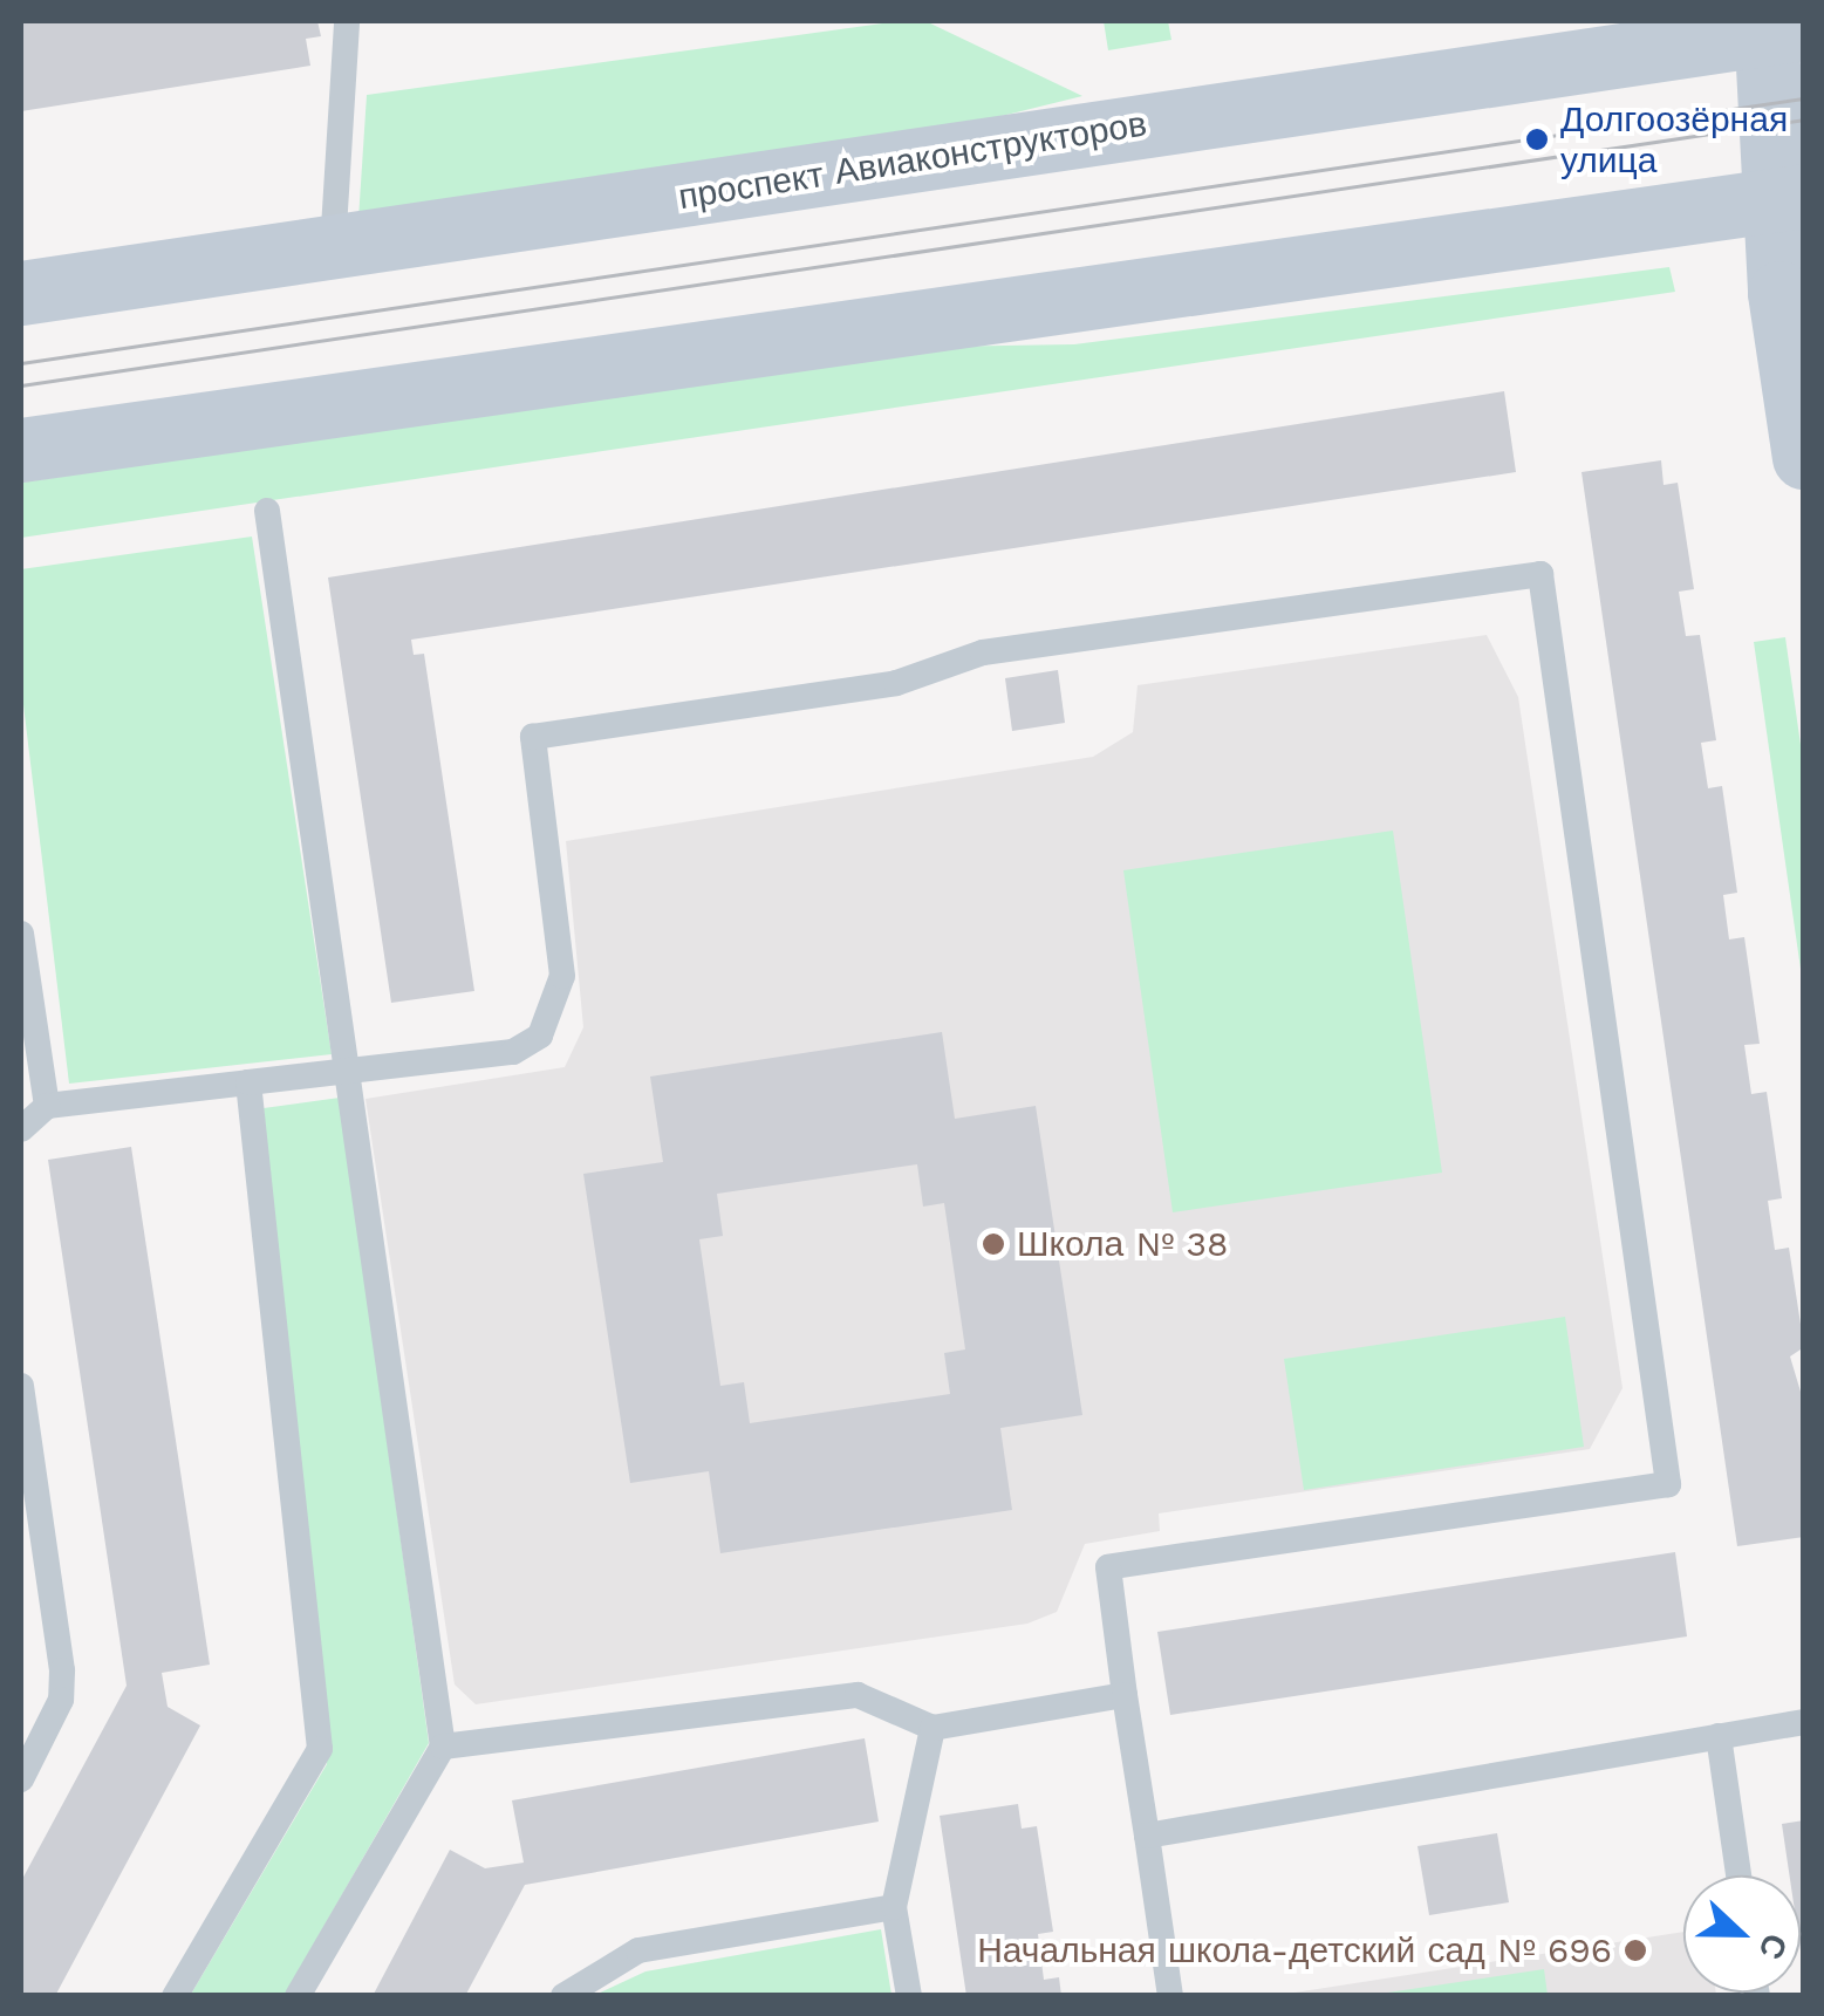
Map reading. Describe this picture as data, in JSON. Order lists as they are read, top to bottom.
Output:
{
  "streets": {
    "street": ["проспект Авиаконструкторов"]
  },
  "places": ["Долгоозёрная улица", "Школа № 38", "Начальная школа-детский сад № 696"],
  "north": "right"
}
